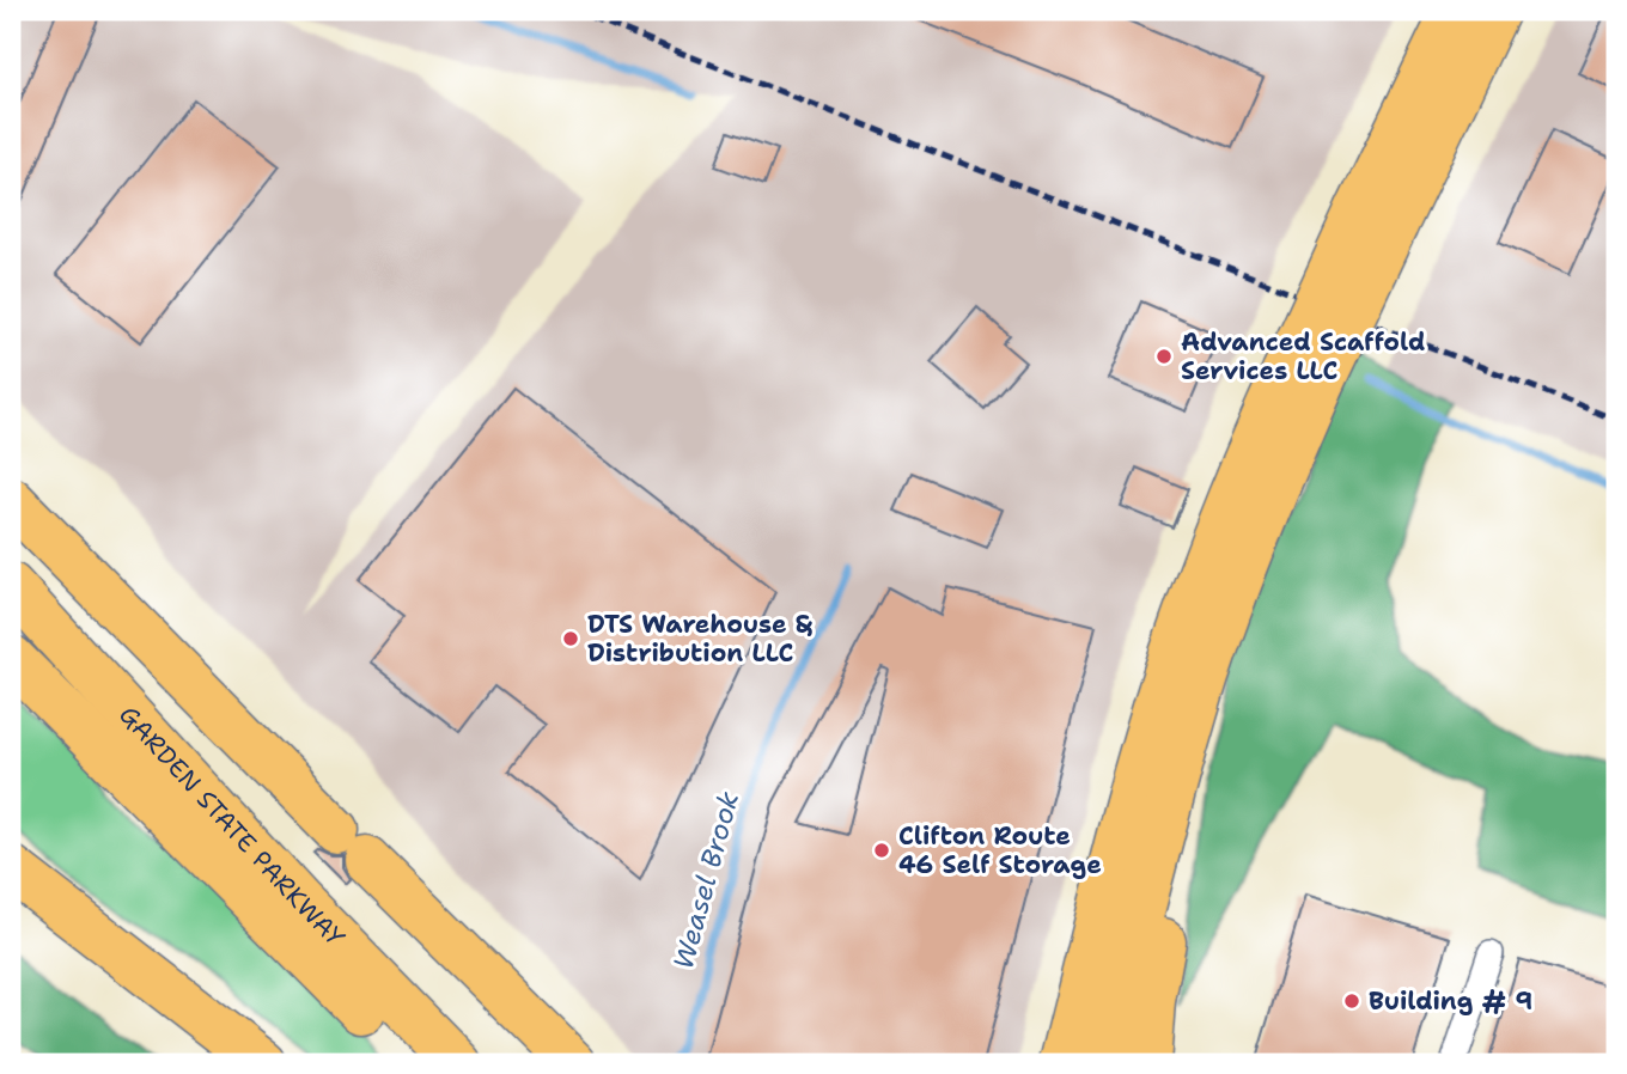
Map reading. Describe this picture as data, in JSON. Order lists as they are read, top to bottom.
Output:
{
  "streets": {
    "highway": ["GARDEN STATE PARKWAY"]
  },
  "water": ["Weasel Brook"],
  "places": [
    "Advanced Scaffold Services LLC",
    "DTS Warehouse & Distribution LLC",
    "Clifton Route 46 Self Storage",
    "Building # 9"
  ]
}
